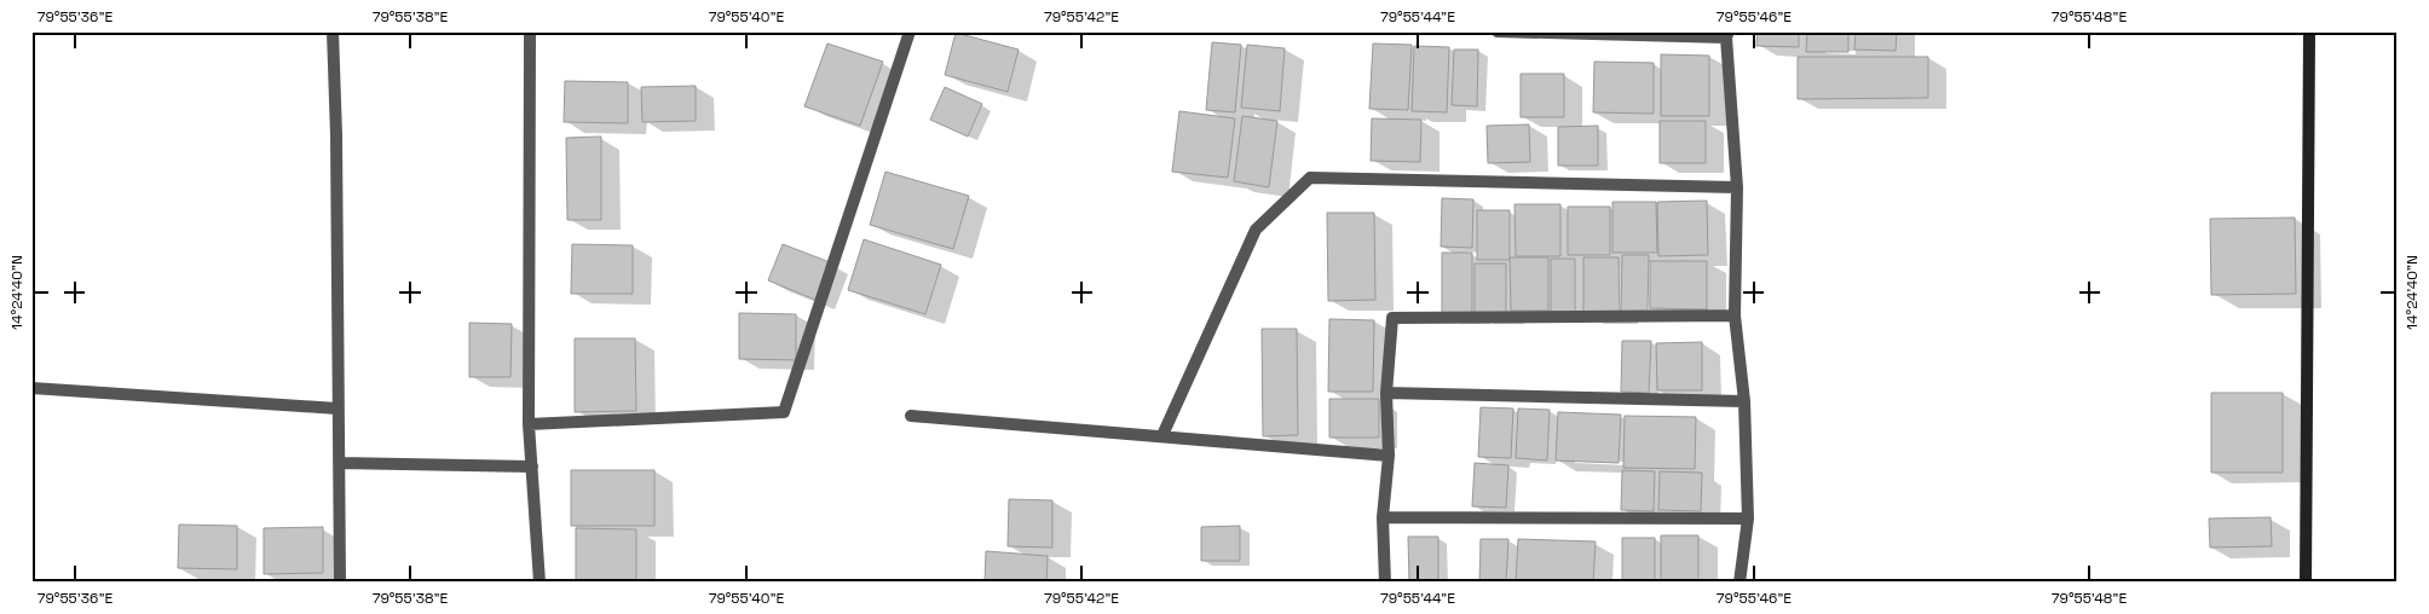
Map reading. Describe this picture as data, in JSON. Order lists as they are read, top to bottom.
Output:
{
  "coordinates": [
    "79°55'36\"E",
    "79°55'38\"E",
    "79°55'40\"E",
    "79°55'42\"E",
    "79°55'44\"E",
    "79°55'46\"E",
    "79°55'48\"E",
    "14°24'40\"N"
  ]
}
